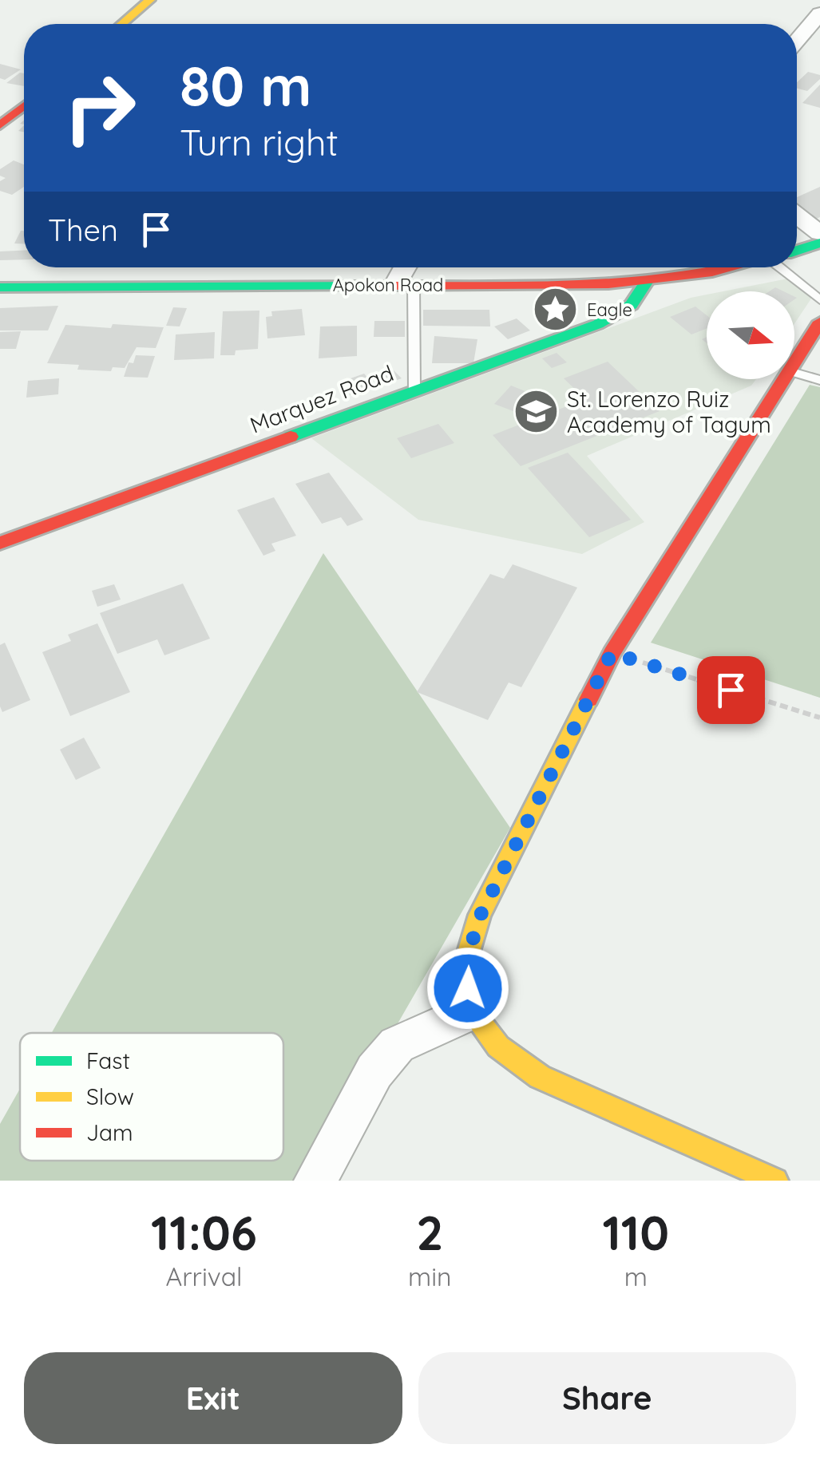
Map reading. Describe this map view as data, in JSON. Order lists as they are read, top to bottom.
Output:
{
  "streets": {
    "main road": ["Apokon Road", "Marquez Road"]
  },
  "crossings": [
    ["Apokon Road", "Marquez Road"]
  ],
  "places": {
    "place": ["Eagle"],
    "school or university": ["St. Lorenzo Ruiz Academy of Tagum"]
  },
  "legend": ["Fast", "Slow", "Jam"],
  "north": "right",
  "page": {
    "turn": ["80 m", "Turn right"],
    "then": "Then",
    "eta": [
      "11:06",
      "Arrival",
      "2",
      "min",
      "110",
      "m"
    ],
    "buttons": ["Exit", "Share"]
  }
}
